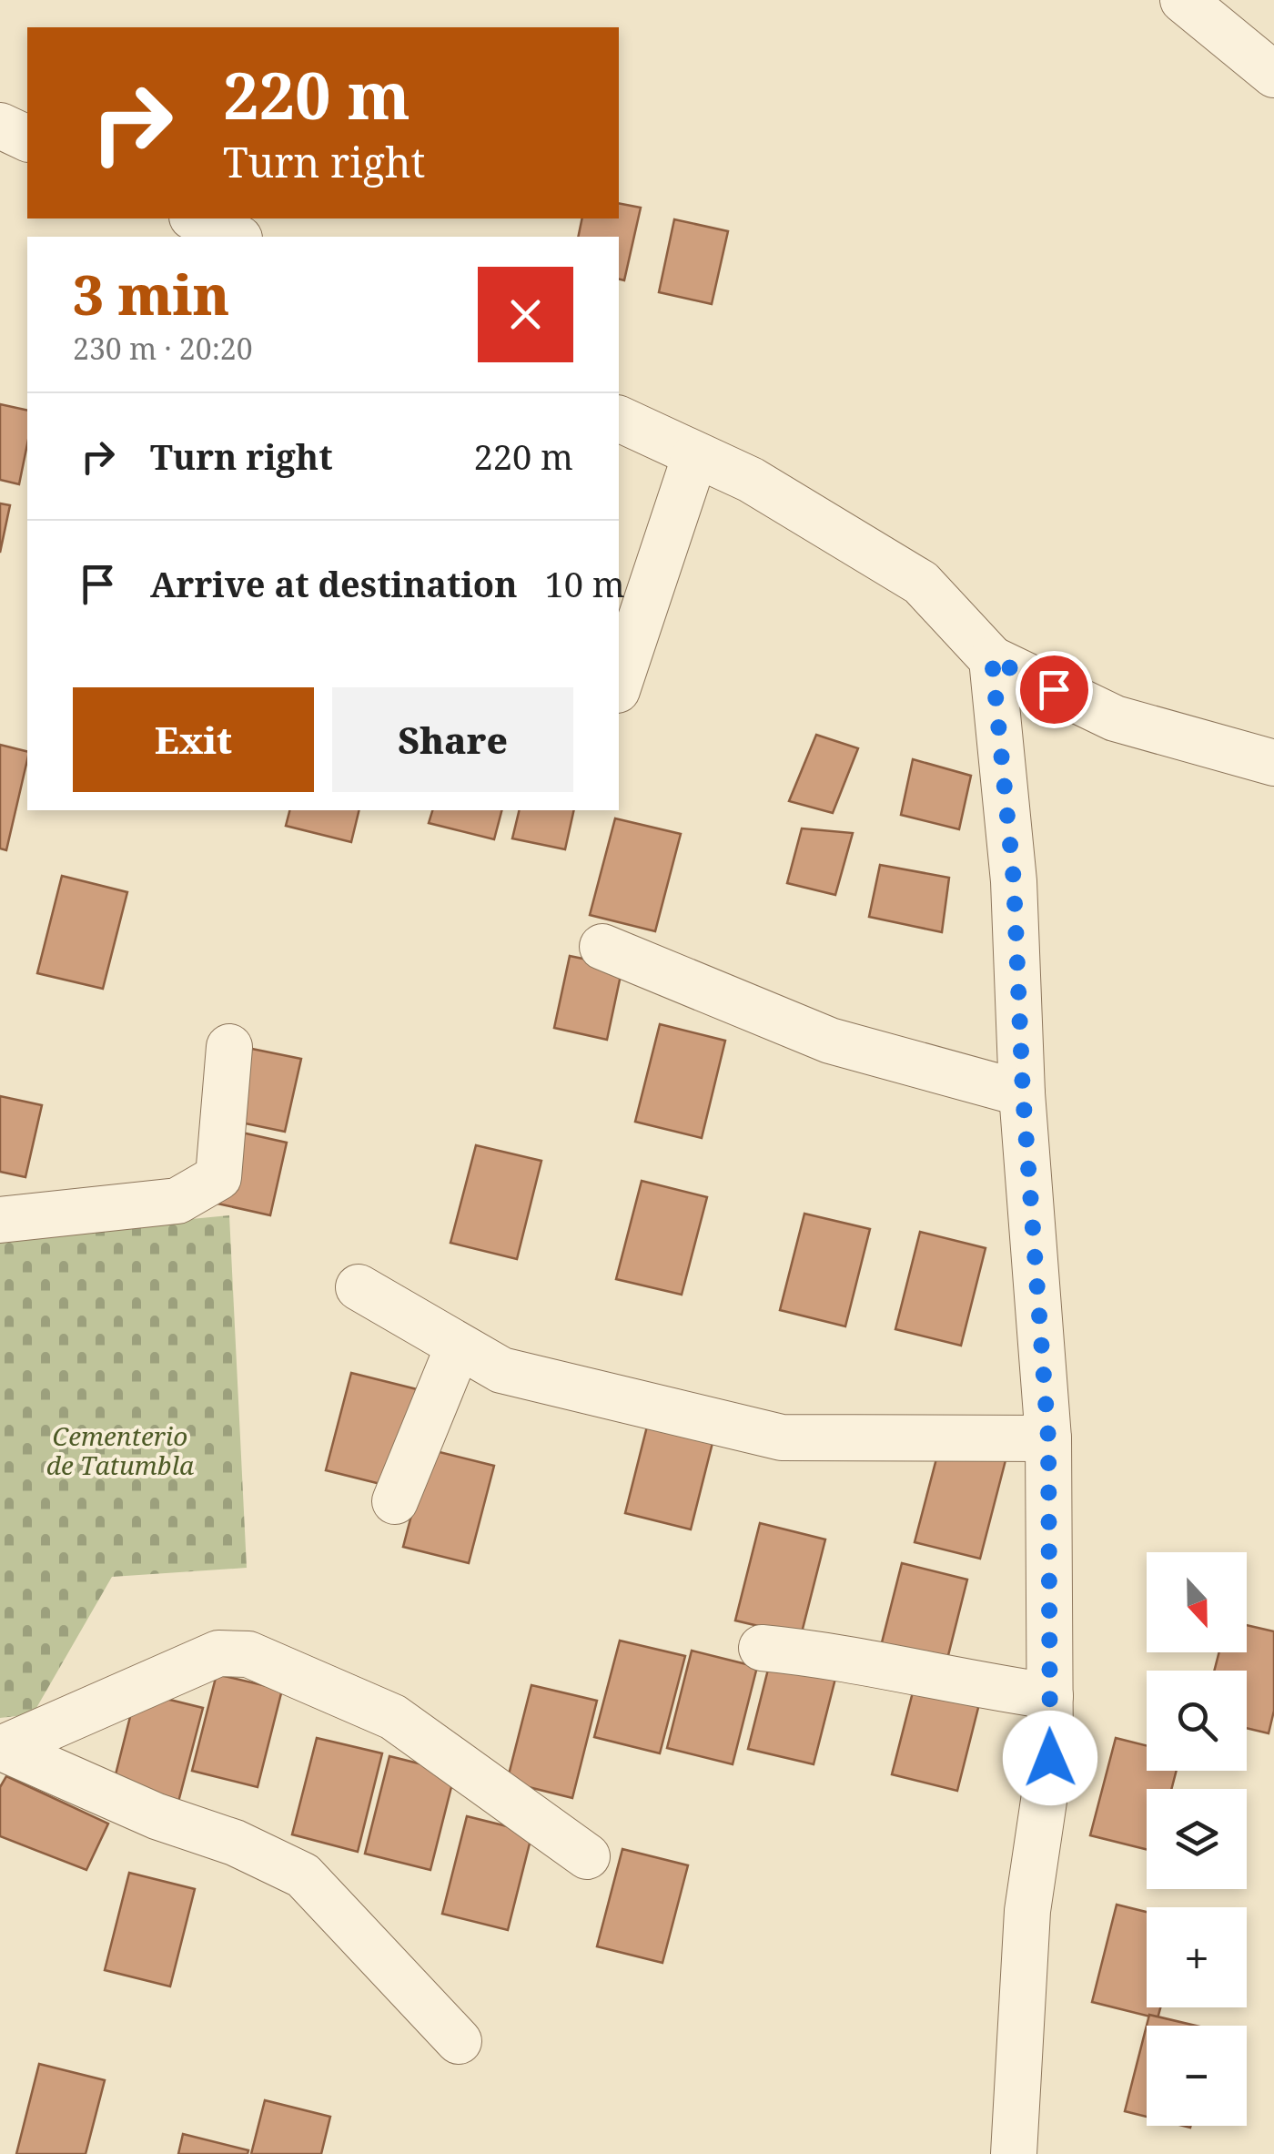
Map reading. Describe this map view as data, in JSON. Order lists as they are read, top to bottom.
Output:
{
  "parks": ["Cementerio de Tatumbla"],
  "north": "bottom",
  "page": {
    "turn": ["220 m", "Turn right"],
    "heading": ["3 min", "230 m · 20:20"],
    "list": [
      {
        "name": "Turn right",
        "value": "220 m"
      },
      {
        "name": "Arrive at destination",
        "value": "10 m"
      }
    ],
    "buttons": ["Exit", "Share"],
    "map_buttons": ["+", "−"]
  }
}
